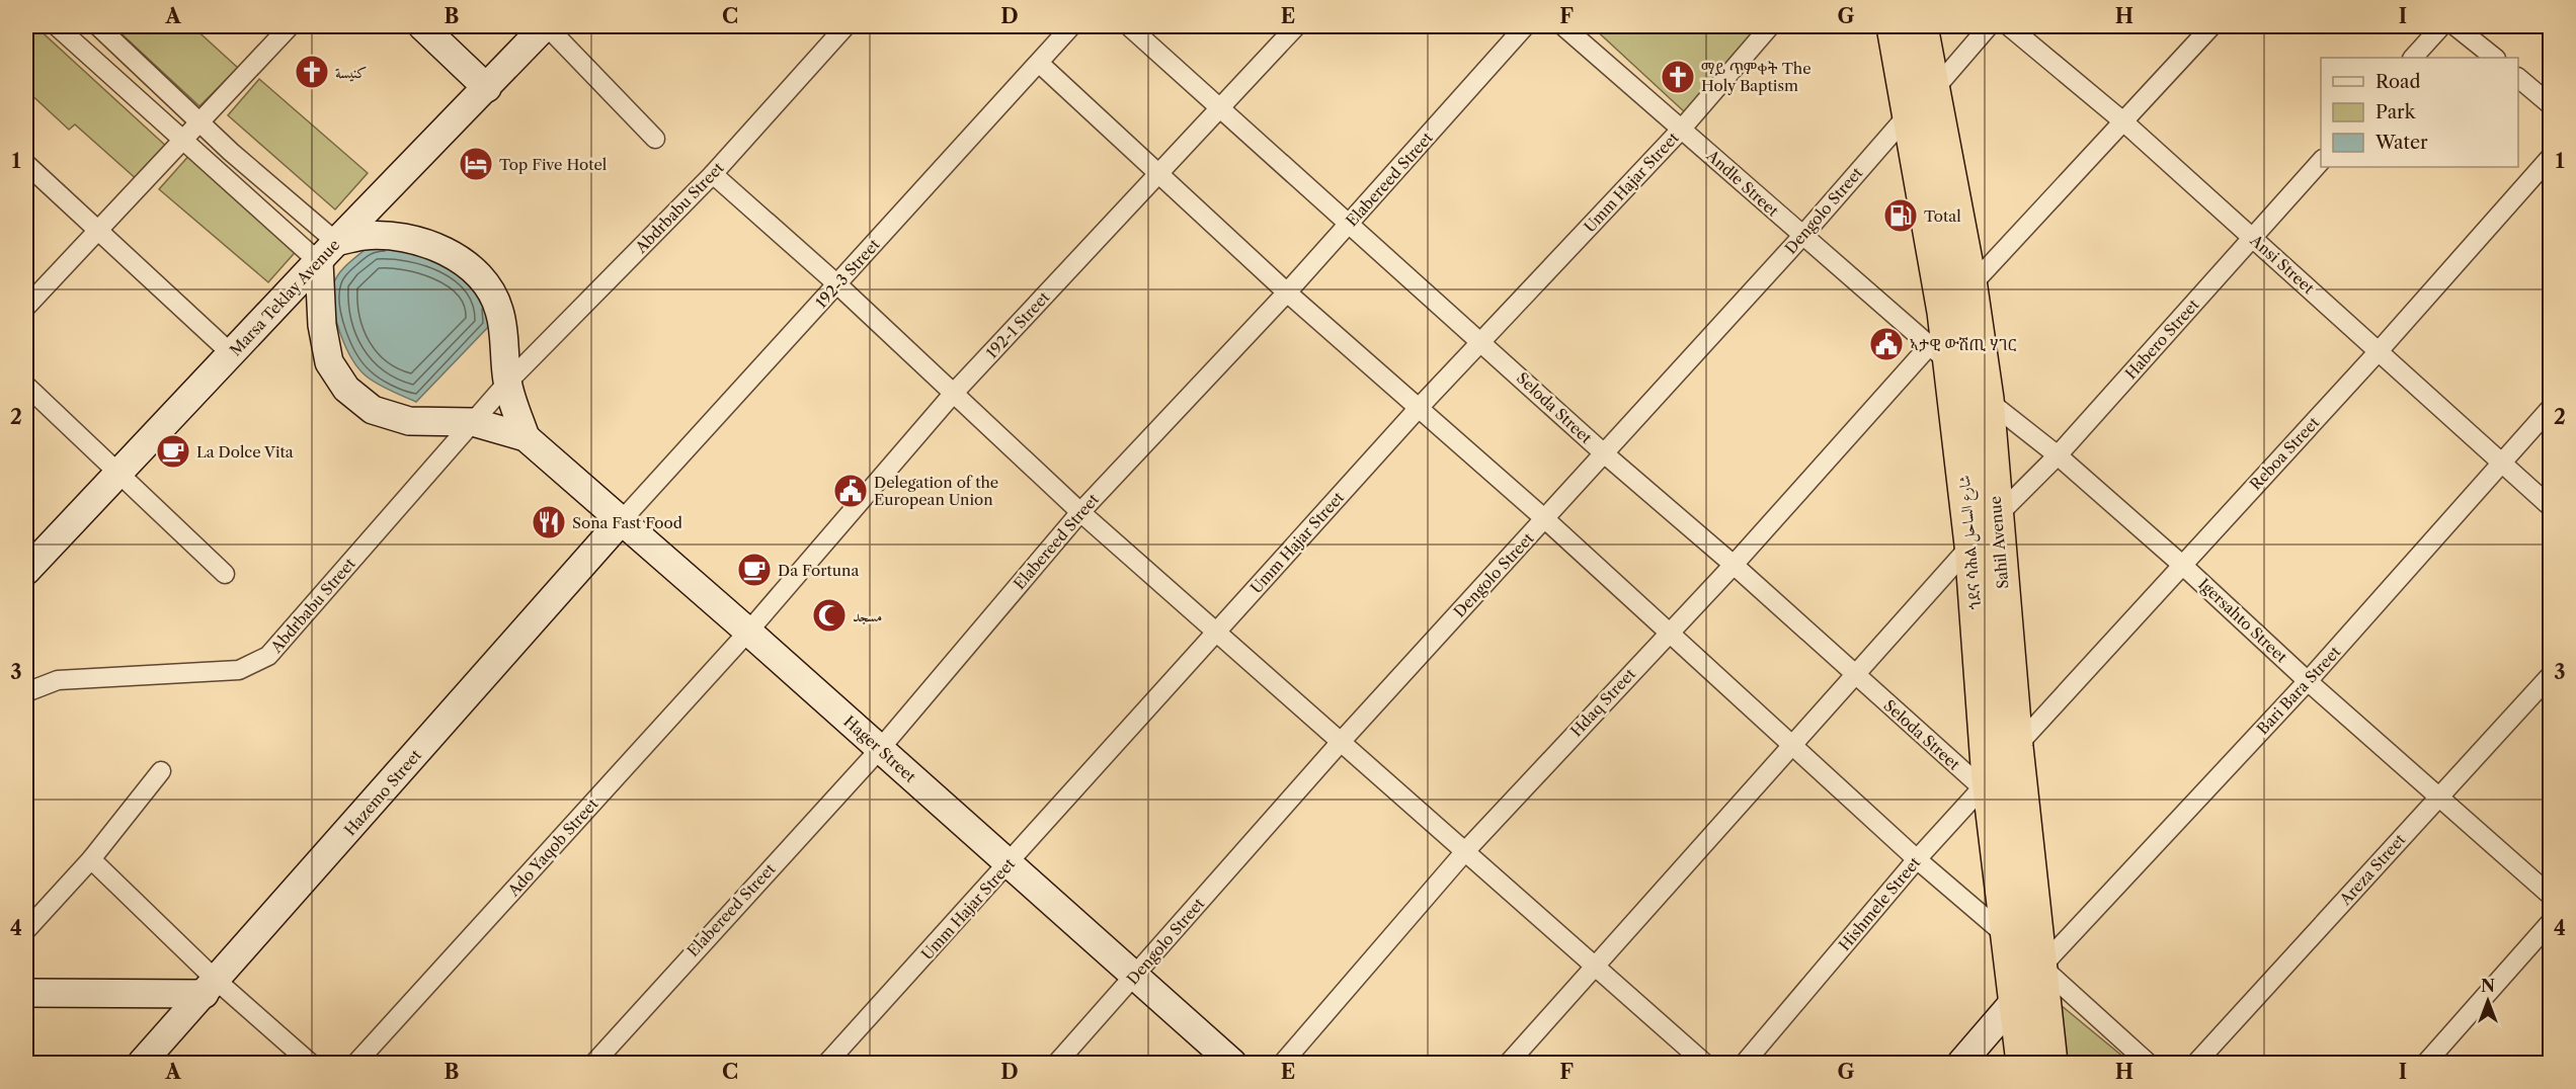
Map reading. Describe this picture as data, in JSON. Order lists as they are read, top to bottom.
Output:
{
  "streets": {
    "highway": ["ጎደና ሳሕል شارع الساحل", "Sahil Avenue"],
    "street": [
      "Elabereed Street",
      "Umm Hajar Street",
      "Andle Street",
      "Abdrbabu Street",
      "Dengolo Street",
      "Ansi Street",
      "192-3 Street",
      "Marsa Teklay Avenue",
      "192-1 Street",
      "Habero Street",
      "Seloda Street",
      "Reboa Street",
      "Igersahto Street",
      "Bari Bara Street",
      "Hdaq Street",
      "Hager Street",
      "Hazemo Street",
      "Ado Yaqob Street",
      "Areza Street",
      "Hishmele Street"
    ]
  },
  "crossings": [
    ["Elabereed Street", "Seloda Street"],
    ["Elabereed Street", "Hager Street"],
    ["Umm Hajar Street", "Andle Street"],
    ["Umm Hajar Street", "Seloda Street"],
    ["Umm Hajar Street", "Hager Street"],
    ["Andle Street", "Dengolo Street"],
    ["Andle Street", "ጎደና ሳሕል شارع الساحل"],
    ["Andle Street", "Sahil Avenue"],
    ["Andle Street", "Igersahto Street"],
    ["Andle Street", "Hdaq Street"],
    ["Abdrbabu Street", "Marsa Teklay Avenue"],
    ["Dengolo Street", "Seloda Street"],
    ["Dengolo Street", "ጎደና ሳሕል شارع الساحل"],
    ["Dengolo Street", "Sahil Avenue"],
    ["Dengolo Street", "Hager Street"],
    ["Ansi Street", "Habero Street"],
    ["Ansi Street", "Reboa Street"],
    ["Ansi Street", "Bari Bara Street"],
    ["192-3 Street", "Hager Street"],
    ["192-3 Street", "Hazemo Street"],
    ["192-1 Street", "Seloda Street"],
    ["192-1 Street", "Hager Street"],
    ["192-1 Street", "Ado Yaqob Street"],
    ["Habero Street", "Seloda Street"],
    ["Habero Street", "ጎደና ሳሕል شارع الساحل"],
    ["Habero Street", "Sahil Avenue"],
    ["Habero Street", "Igersahto Street"],
    ["Seloda Street", "ጎደና ሳሕል شارع الساحل"],
    ["Seloda Street", "Hdaq Street"],
    ["Seloda Street", "Hishmele Street"],
    ["Reboa Street", "Sahil Avenue"],
    ["Reboa Street", "Igersahto Street"],
    ["Reboa Street", "Hishmele Street"],
    ["ጎደና ሳሕል شارع الساحل", "Hdaq Street"],
    ["ጎደና ሳሕል شارع الساحل", "Hishmele Street"],
    ["Sahil Avenue", "Igersahto Street"],
    ["Sahil Avenue", "Bari Bara Street"],
    ["Sahil Avenue", "Hishmele Street"],
    ["Igersahto Street", "Bari Bara Street"],
    ["Igersahto Street", "Areza Street"],
    ["Hager Street", "Hazemo Street"],
    ["Hager Street", "Ado Yaqob Street"]
  ],
  "places": {
    "church": ["كنيسة", "ማይ ጥምቀት The Holy Baptism"],
    "hotel": ["Top Five Hotel"],
    "fuel station": ["Total"],
    "public building": ["ኣታዊ ውሽጢ ሃገር", "Delegation of the European Union"],
    "cafe": ["La Dolce Vita", "Da Fortuna"],
    "restaurant": ["Sona Fast Food"],
    "mosque": ["مسجد"]
  },
  "legend": ["Road", "Park", "Water"],
  "north": "top",
  "grid": {
    "columns": [
      "A",
      "B",
      "C",
      "D",
      "E",
      "F",
      "G",
      "H",
      "I"
    ],
    "rows": [
      "1",
      "2",
      "3",
      "4"
    ]
  }
}
